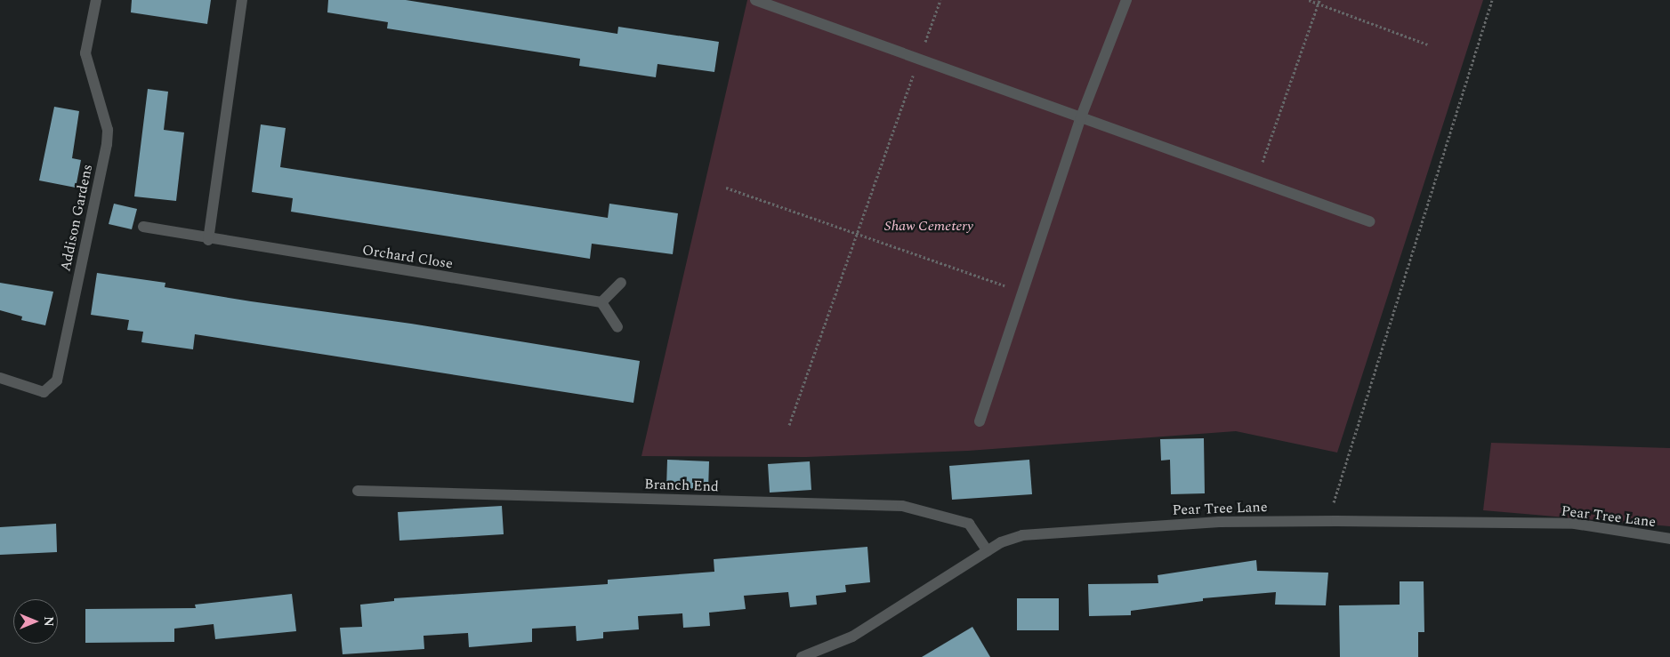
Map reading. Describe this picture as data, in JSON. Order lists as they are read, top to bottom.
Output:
{
  "streets": {
    "street": [
      "Addison Gardens",
      "Orchard Close",
      "Branch End",
      "Pear Tree Lane"
    ]
  },
  "crossings": [
    ["Branch End", "Pear Tree Lane"]
  ],
  "parks": ["Shaw Cemetery"],
  "north": "right"
}
